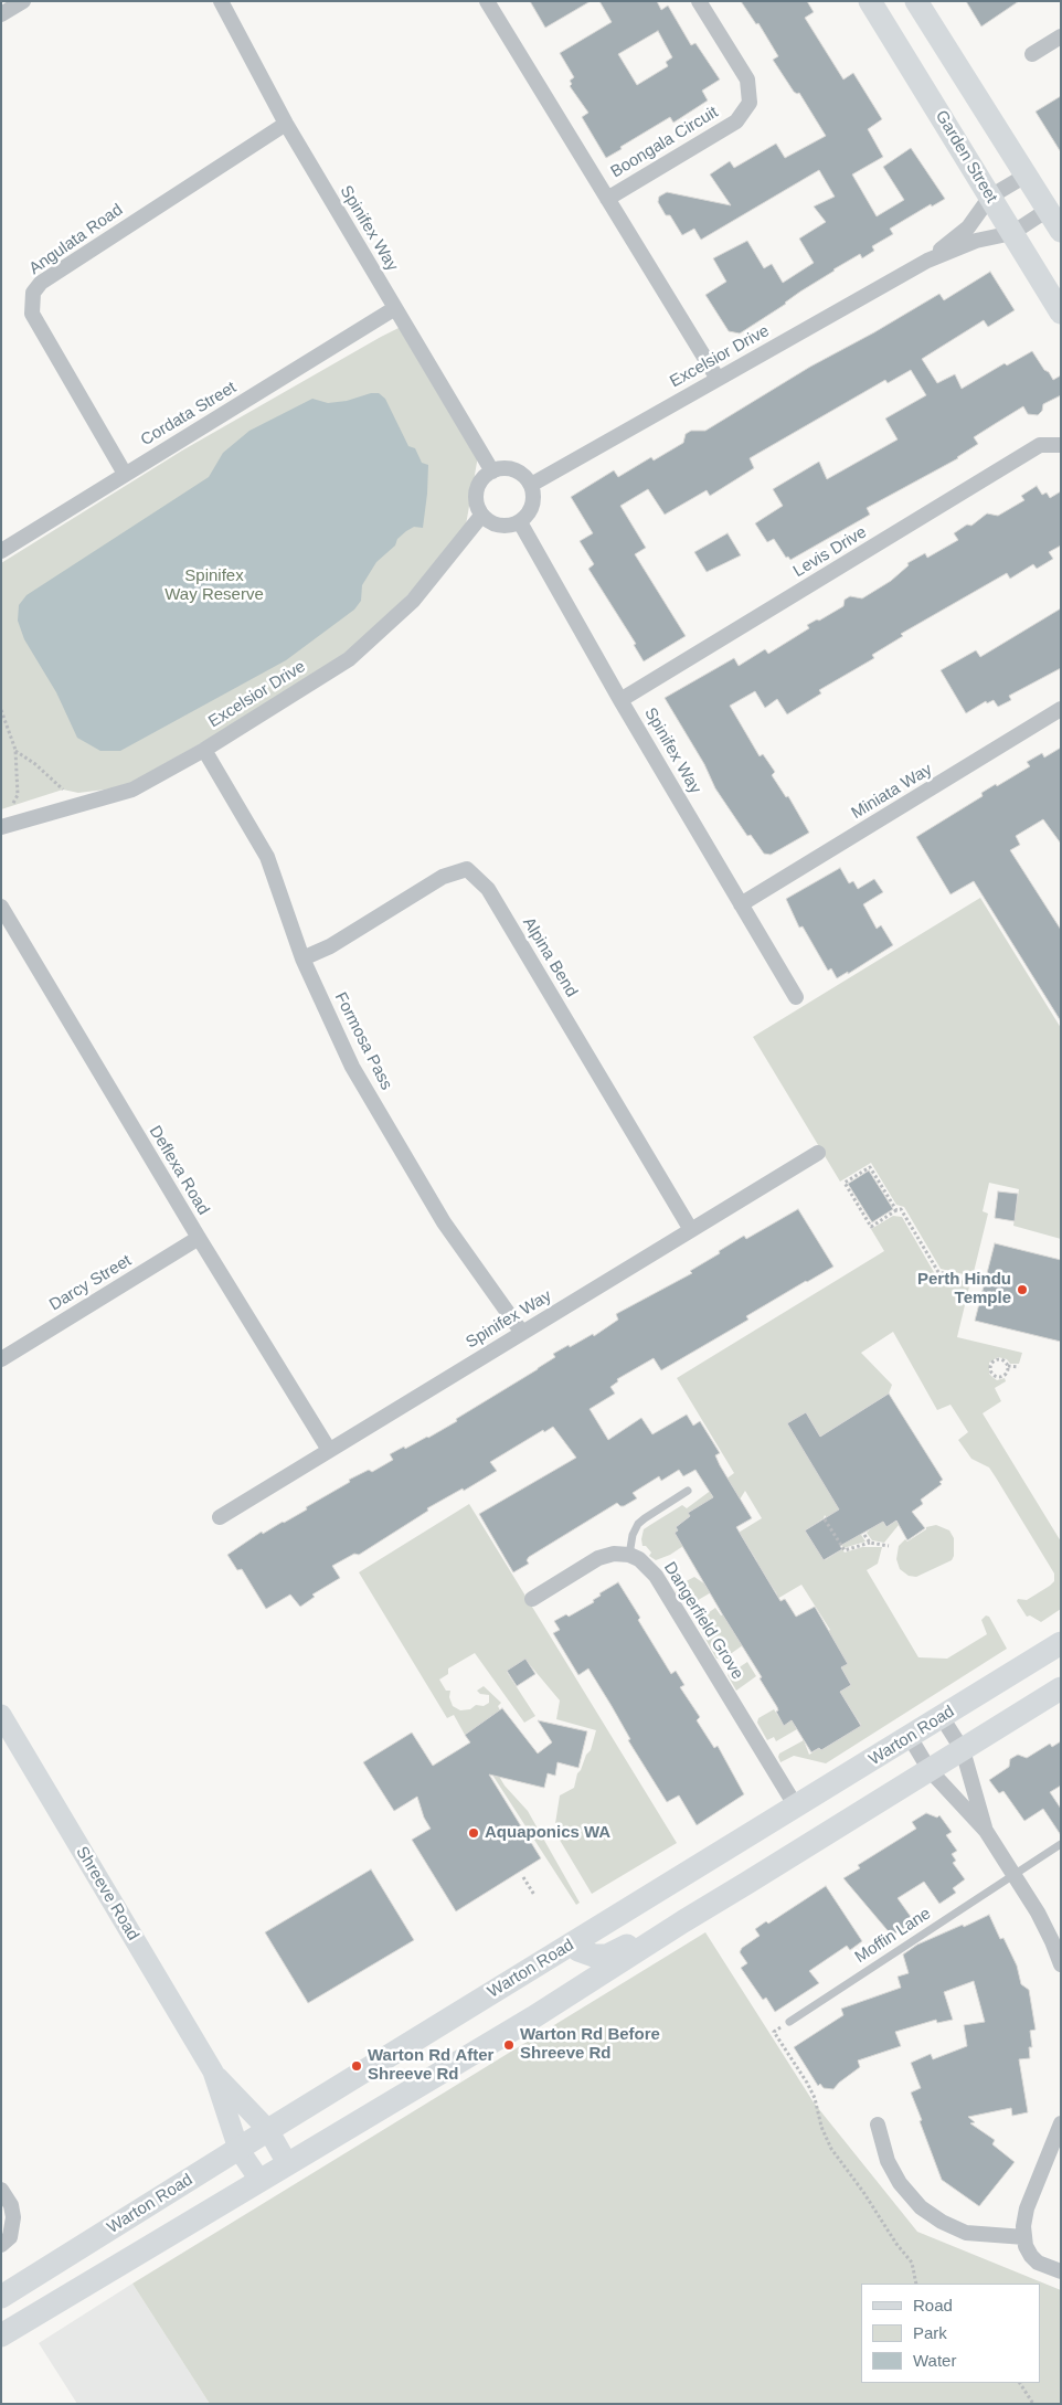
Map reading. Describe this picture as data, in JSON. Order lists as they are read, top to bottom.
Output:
{
  "streets": {
    "main road": ["Garden Street", "Warton Road"],
    "street": [
      "Boongala Circuit",
      "Spinifex Way",
      "Angulata Road",
      "Excelsior Drive",
      "Cordata Street",
      "Levis Drive",
      "Miniata Way",
      "Alpina Bend",
      "Formosa Pass",
      "Deflexa Road",
      "Darcy Street",
      "Dangerfield Grove",
      "Shreeve Road"
    ],
    "lane": ["Moffin Lane"]
  },
  "crossings": [
    ["Boongala Circuit", "Excelsior Drive"],
    ["Garden Street", "Excelsior Drive"],
    ["Spinifex Way", "Angulata Road"],
    ["Spinifex Way", "Excelsior Drive"],
    ["Spinifex Way", "Cordata Street"],
    ["Spinifex Way", "Levis Drive"],
    ["Spinifex Way", "Miniata Way"],
    ["Spinifex Way", "Alpina Bend"],
    ["Spinifex Way", "Formosa Pass"],
    ["Spinifex Way", "Deflexa Road"],
    ["Angulata Road", "Cordata Street"],
    ["Excelsior Drive", "Formosa Pass"],
    ["Alpina Bend", "Formosa Pass"],
    ["Deflexa Road", "Darcy Street"],
    ["Dangerfield Grove", "Warton Road"],
    ["Warton Road", "Shreeve Road"]
  ],
  "parks": ["Spinifex Way Reserve"],
  "places": [
    "Perth Hindu Temple",
    "Aquaponics WA",
    "Warton Rd Before Shreeve Rd",
    "Warton Rd After Shreeve Rd"
  ],
  "legend": ["Road", "Park", "Water"]
}
